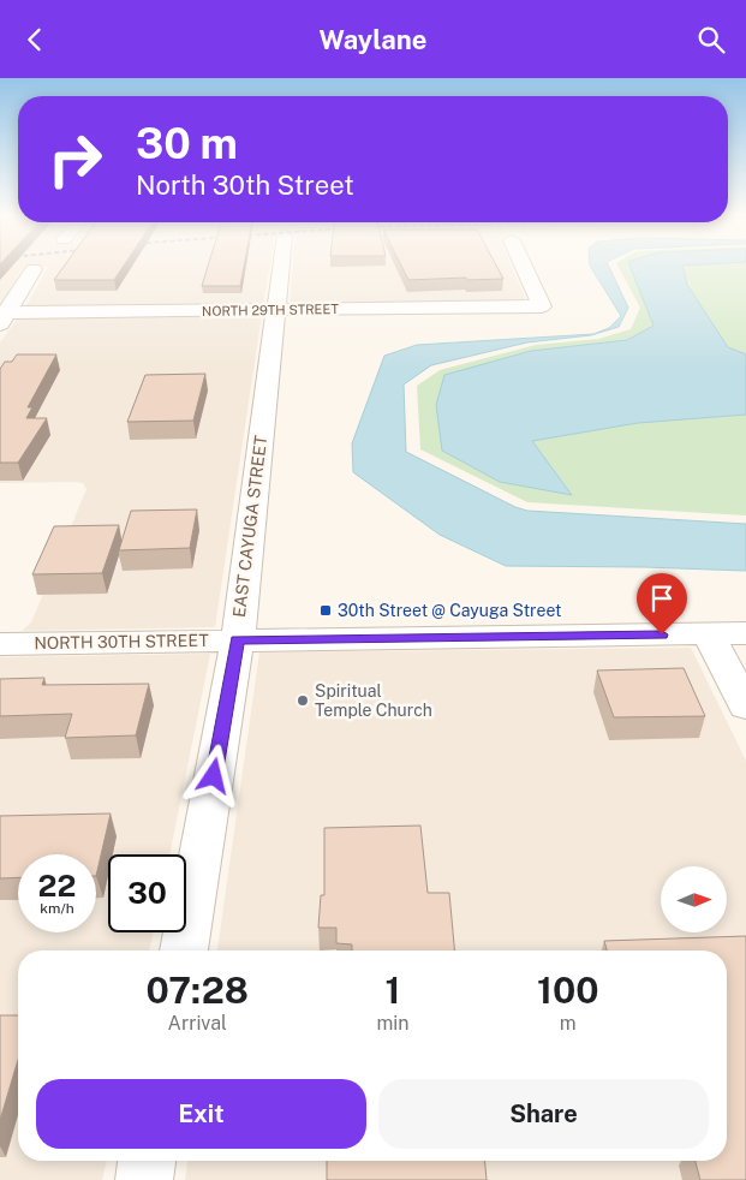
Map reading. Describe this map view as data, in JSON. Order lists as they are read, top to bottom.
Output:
{
  "streets": {
    "street": ["NORTH 29TH STREET", "EAST CAYUGA STREET", "NORTH 30TH STREET"]
  },
  "crossings": [
    ["NORTH 29TH STREET", "EAST CAYUGA STREET"],
    ["EAST CAYUGA STREET", "NORTH 30TH STREET"]
  ],
  "places": {
    "transit": ["30th Street @ Cayuga Street"],
    "other": ["Spiritual Temple Church"]
  },
  "north": "right",
  "page": {
    "header": "Waylane",
    "turn": ["30 m", "North 30th Street"],
    "speed": "22 km/h",
    "limit": "30",
    "eta": [
      "07:28",
      "Arrival",
      "1",
      "min",
      "100",
      "m"
    ],
    "buttons": ["Exit", "Share"]
  }
}
